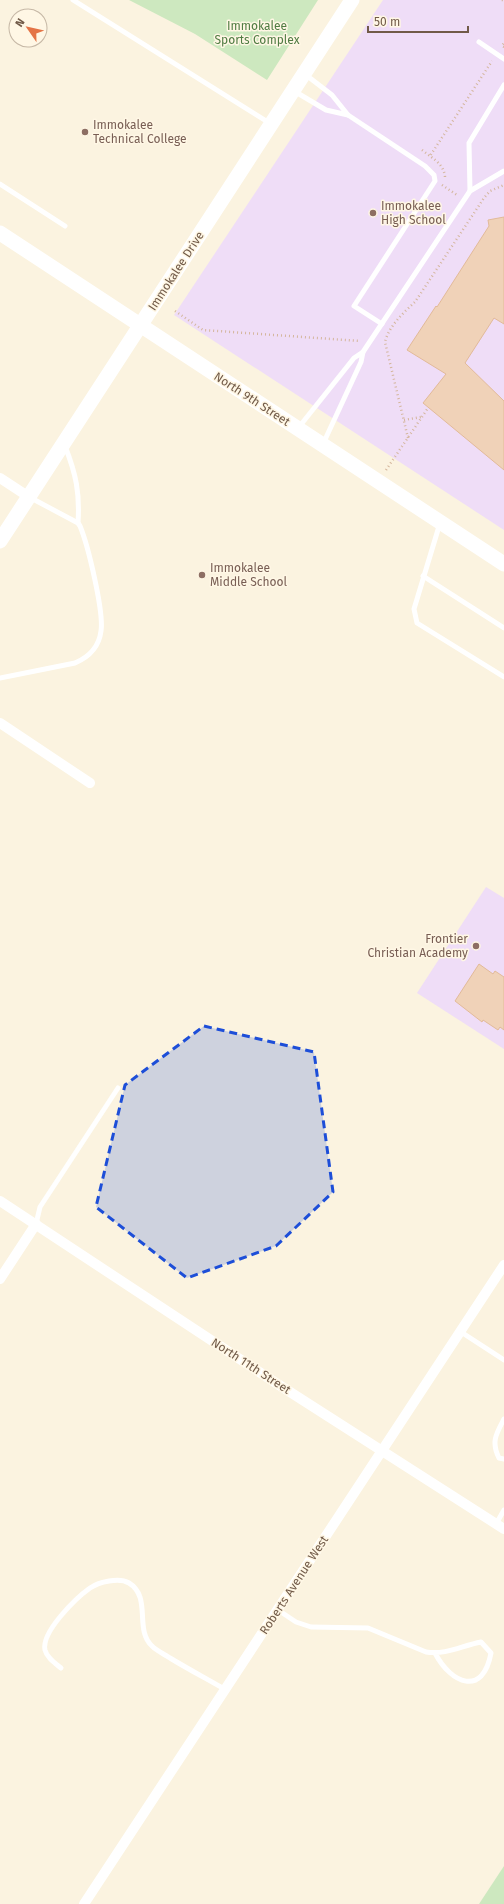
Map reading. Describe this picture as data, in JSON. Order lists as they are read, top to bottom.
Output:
{
  "streets": {
    "street": [
      "Immokalee Drive",
      "North 9th Street",
      "North 11th Street",
      "Roberts Avenue West"
    ]
  },
  "crossings": [
    ["Immokalee Drive", "North 9th Street"],
    ["North 11th Street", "Roberts Avenue West"]
  ],
  "parks": ["Immokalee Sports Complex"],
  "places": [
    "Immokalee Technical College",
    "Immokalee High School",
    "Immokalee Middle School",
    "Frontier Christian Academy"
  ],
  "scale_bar": "50 m",
  "north": "top left"
}
